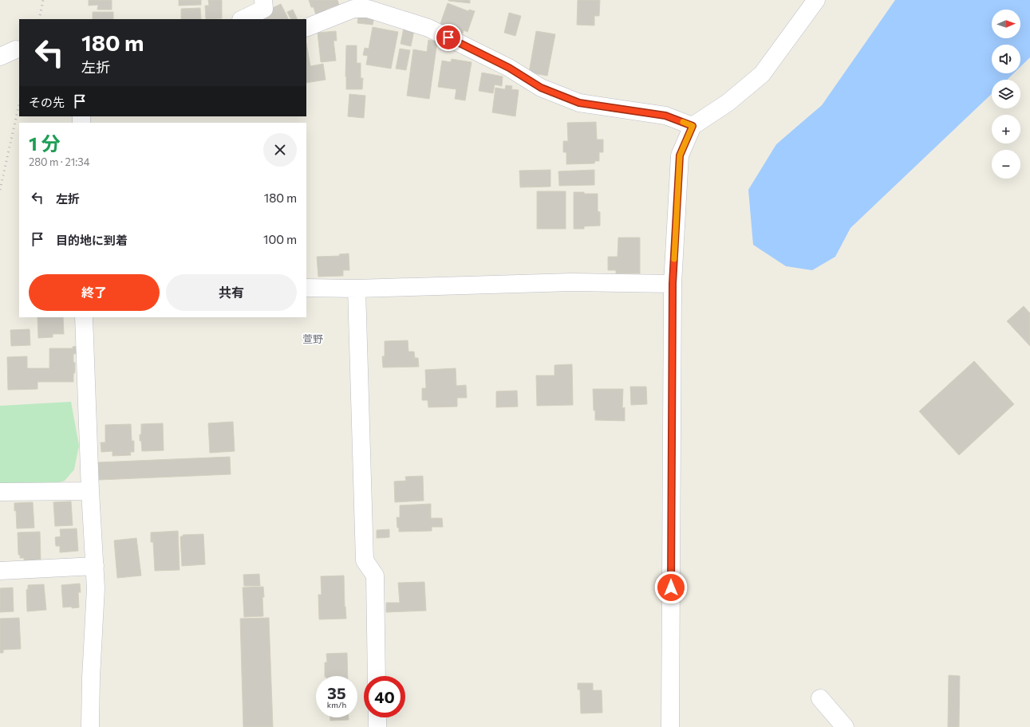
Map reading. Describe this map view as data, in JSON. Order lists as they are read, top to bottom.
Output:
{
  "districts": ["萱野"],
  "north": "right",
  "page": {
    "map_buttons": ["+", "−"],
    "turn": ["180 m", "左折"],
    "then": "その先",
    "heading": ["1 分", "280 m · 21:34"],
    "list": [
      {
        "name": "左折",
        "value": "180 m"
      },
      {
        "name": "目的地に到着",
        "value": "100 m"
      }
    ],
    "buttons": ["終了", "共有"],
    "speed": "35 km/h",
    "limit": "40"
  }
}
